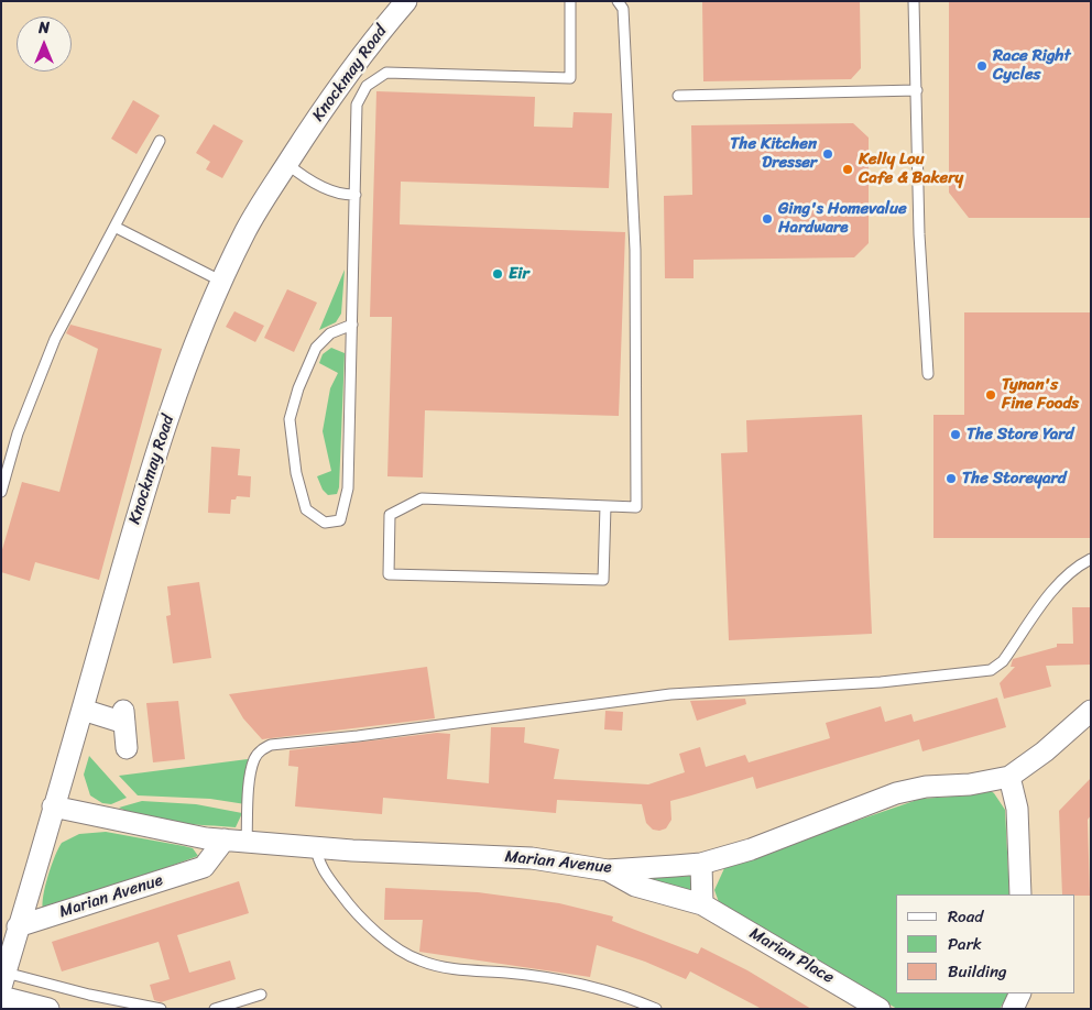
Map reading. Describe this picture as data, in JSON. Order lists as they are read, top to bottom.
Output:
{
  "streets": {
    "street": ["Knockmay Road", "Marian Avenue", "Marian Place"]
  },
  "crossings": [
    ["Knockmay Road", "Marian Avenue"],
    ["Marian Avenue", "Marian Place"]
  ],
  "places": [
    "Race Right Cycles",
    "The Kitchen Dresser",
    "Kelly Lou Cafe & Bakery",
    "Ging's Homevalue Hardware",
    "Eir",
    "Tynan's Fine Foods",
    "The Store Yard",
    "The Storeyard"
  ],
  "legend": ["Road", "Park", "Building"],
  "north": "top"
}
